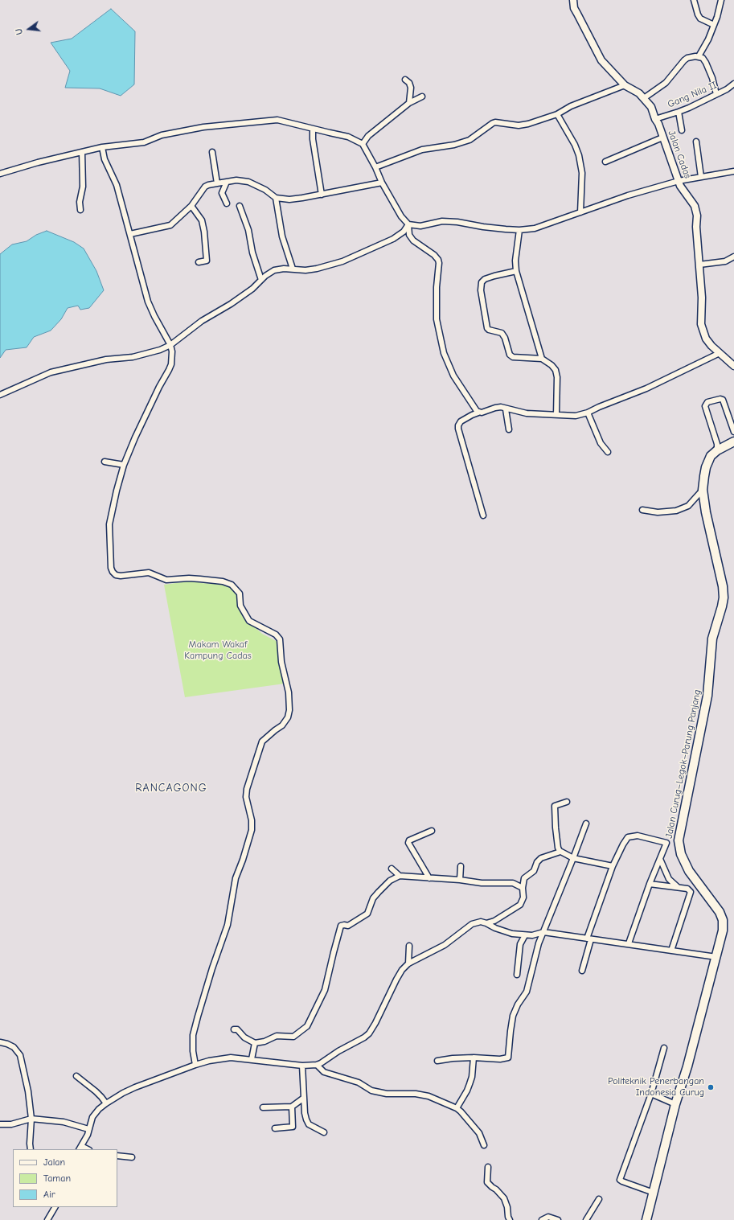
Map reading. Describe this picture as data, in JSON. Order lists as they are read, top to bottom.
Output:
{
  "streets": {
    "main road": ["Jalan Curug–Legok–Parung Panjang"],
    "street": ["Gang Nila II", "Jalan Cadas"]
  },
  "crossings": [
    ["Gang Nila II", "Jalan Cadas"]
  ],
  "districts": ["RANCAGONG"],
  "parks": ["Makam Wakaf Kampung Cadas"],
  "places": ["Politeknik Penerbangan Indonesia Curug"],
  "legend": ["Jalan", "Taman", "Air"],
  "north": "left"
}
